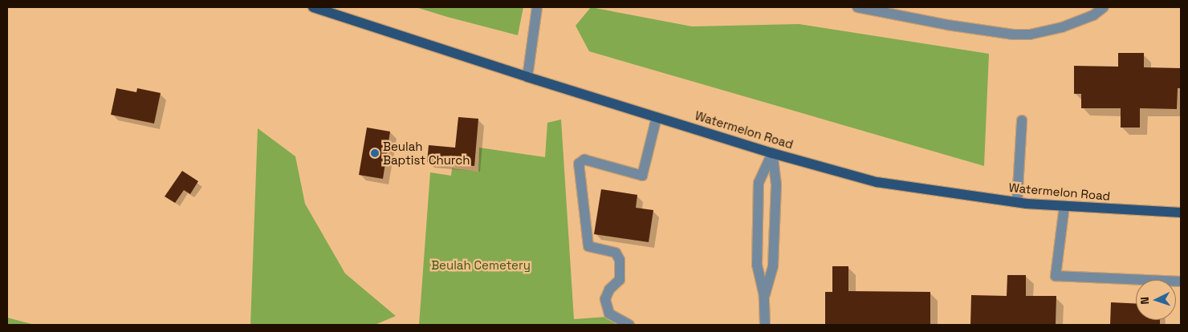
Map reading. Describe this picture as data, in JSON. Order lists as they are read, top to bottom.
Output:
{
  "streets": {
    "main road": ["Watermelon Road"]
  },
  "parks": ["Beulah Cemetery"],
  "places": ["Beulah Baptist Church"],
  "north": "left"
}
